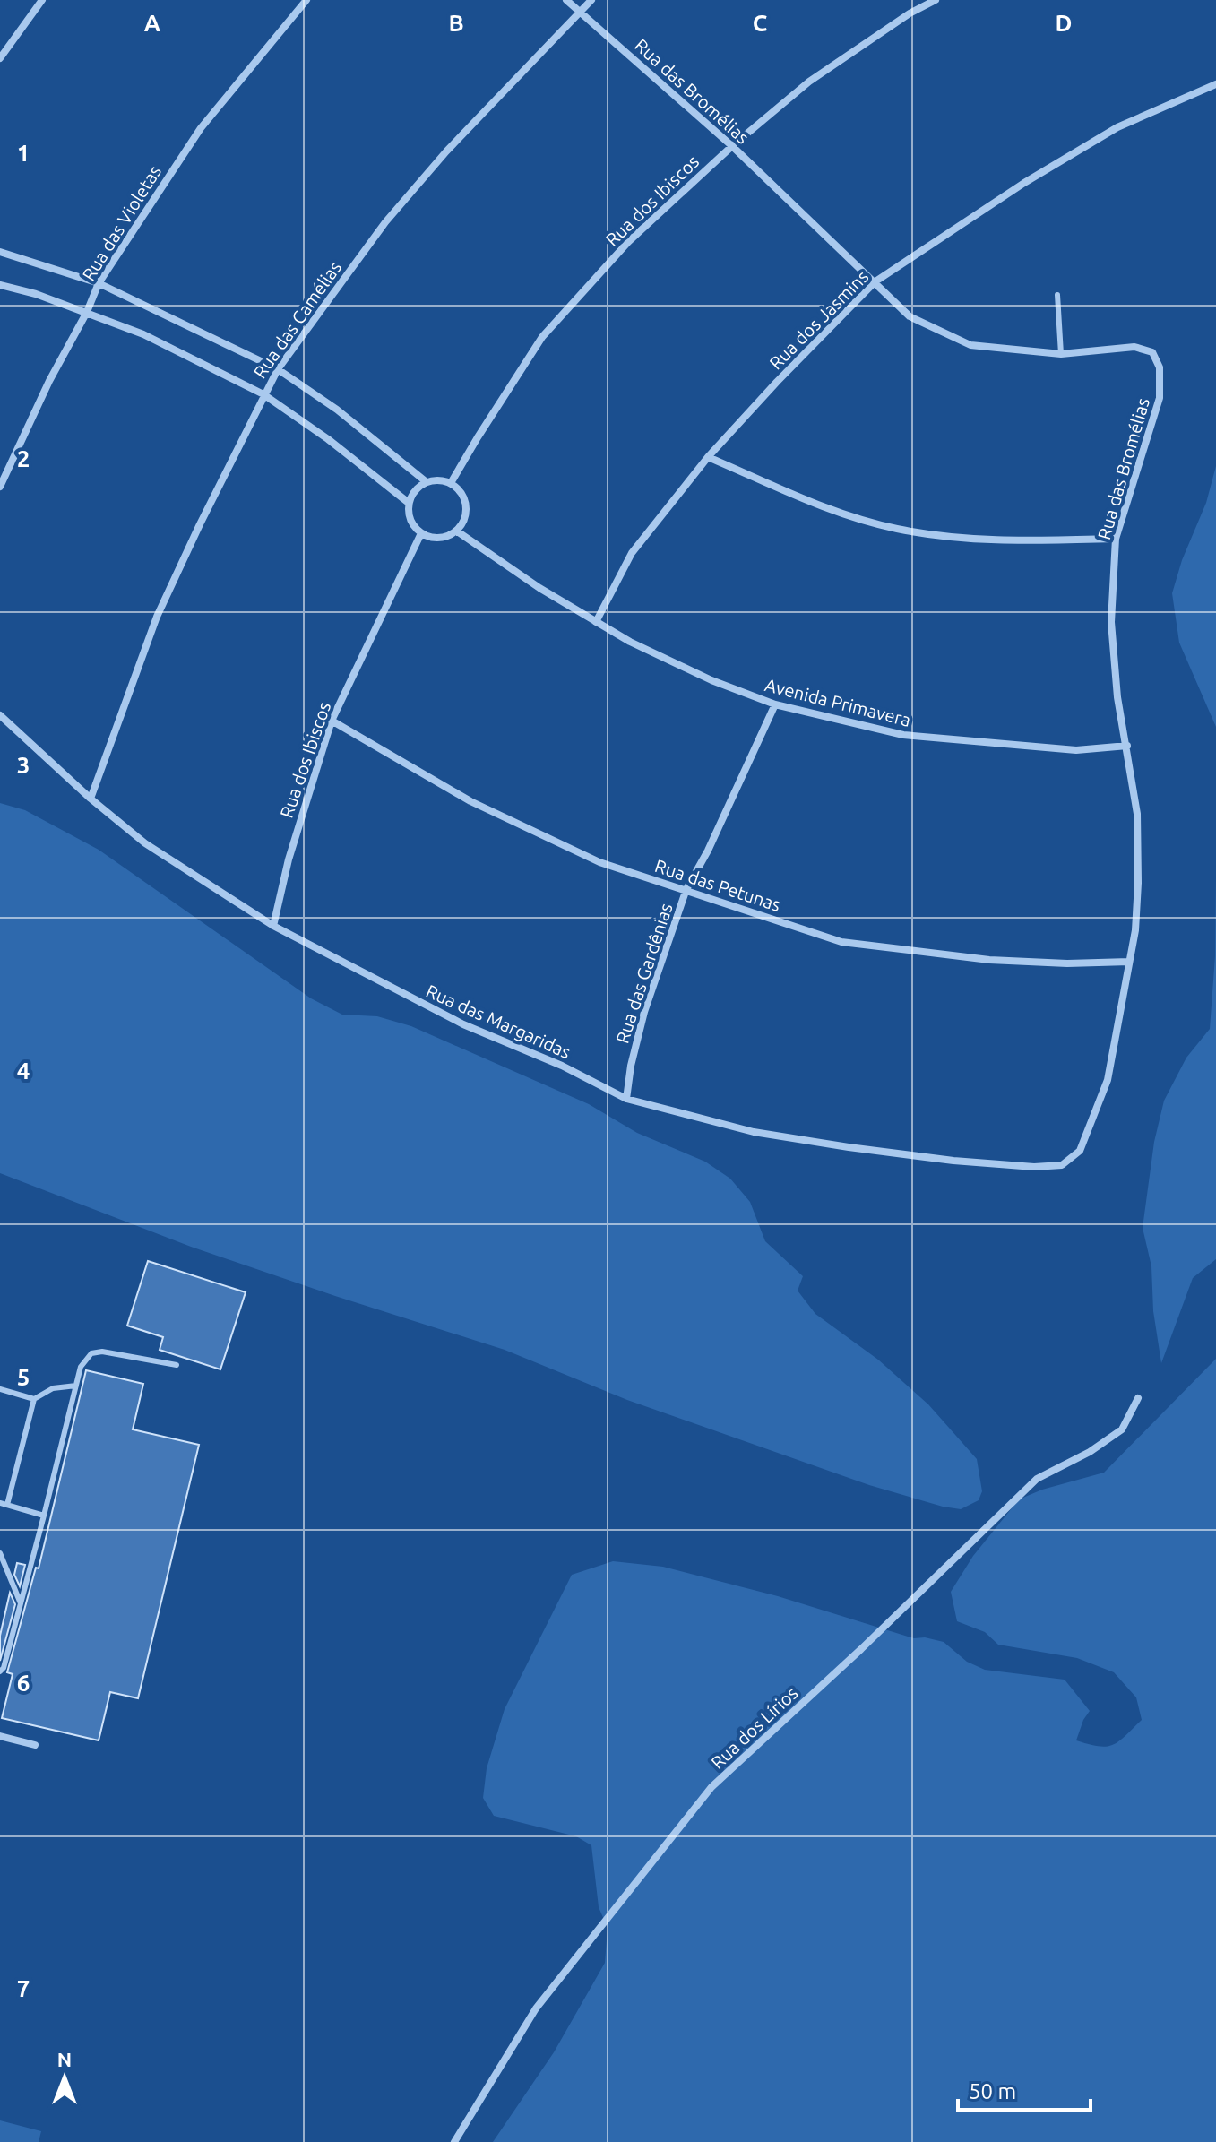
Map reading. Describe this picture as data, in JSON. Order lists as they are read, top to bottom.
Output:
{
  "streets": {
    "street": [
      "Rua das Bromélias",
      "Rua dos Ibiscos",
      "Rua das Violetas",
      "Rua das Camélias",
      "Rua dos Jasmins",
      "Avenida Primavera",
      "Rua das Petunas",
      "Rua das Gardênias",
      "Rua das Margaridas",
      "Rua dos Lírios"
    ]
  },
  "crossings": [
    ["Rua das Bromélias", "Rua dos Ibiscos"],
    ["Rua das Bromélias", "Rua das Camélias"],
    ["Rua das Bromélias", "Rua dos Jasmins"],
    ["Rua das Bromélias", "Avenida Primavera"],
    ["Rua das Bromélias", "Rua das Petunas"],
    ["Rua das Bromélias", "Rua das Margaridas"],
    ["Rua dos Ibiscos", "Avenida Primavera"],
    ["Rua dos Ibiscos", "Rua das Petunas"],
    ["Rua dos Ibiscos", "Rua das Margaridas"],
    ["Rua das Camélias", "Rua das Margaridas"],
    ["Rua dos Jasmins", "Avenida Primavera"],
    ["Avenida Primavera", "Rua das Gardênias"],
    ["Rua das Petunas", "Rua das Gardênias"],
    ["Rua das Gardênias", "Rua das Margaridas"]
  ],
  "scale_bar": "50 m",
  "north": "top",
  "grid": {
    "columns": [
      "A",
      "B",
      "C",
      "D"
    ],
    "rows": [
      "1",
      "2",
      "3",
      "4",
      "5",
      "6",
      "7"
    ]
  }
}
